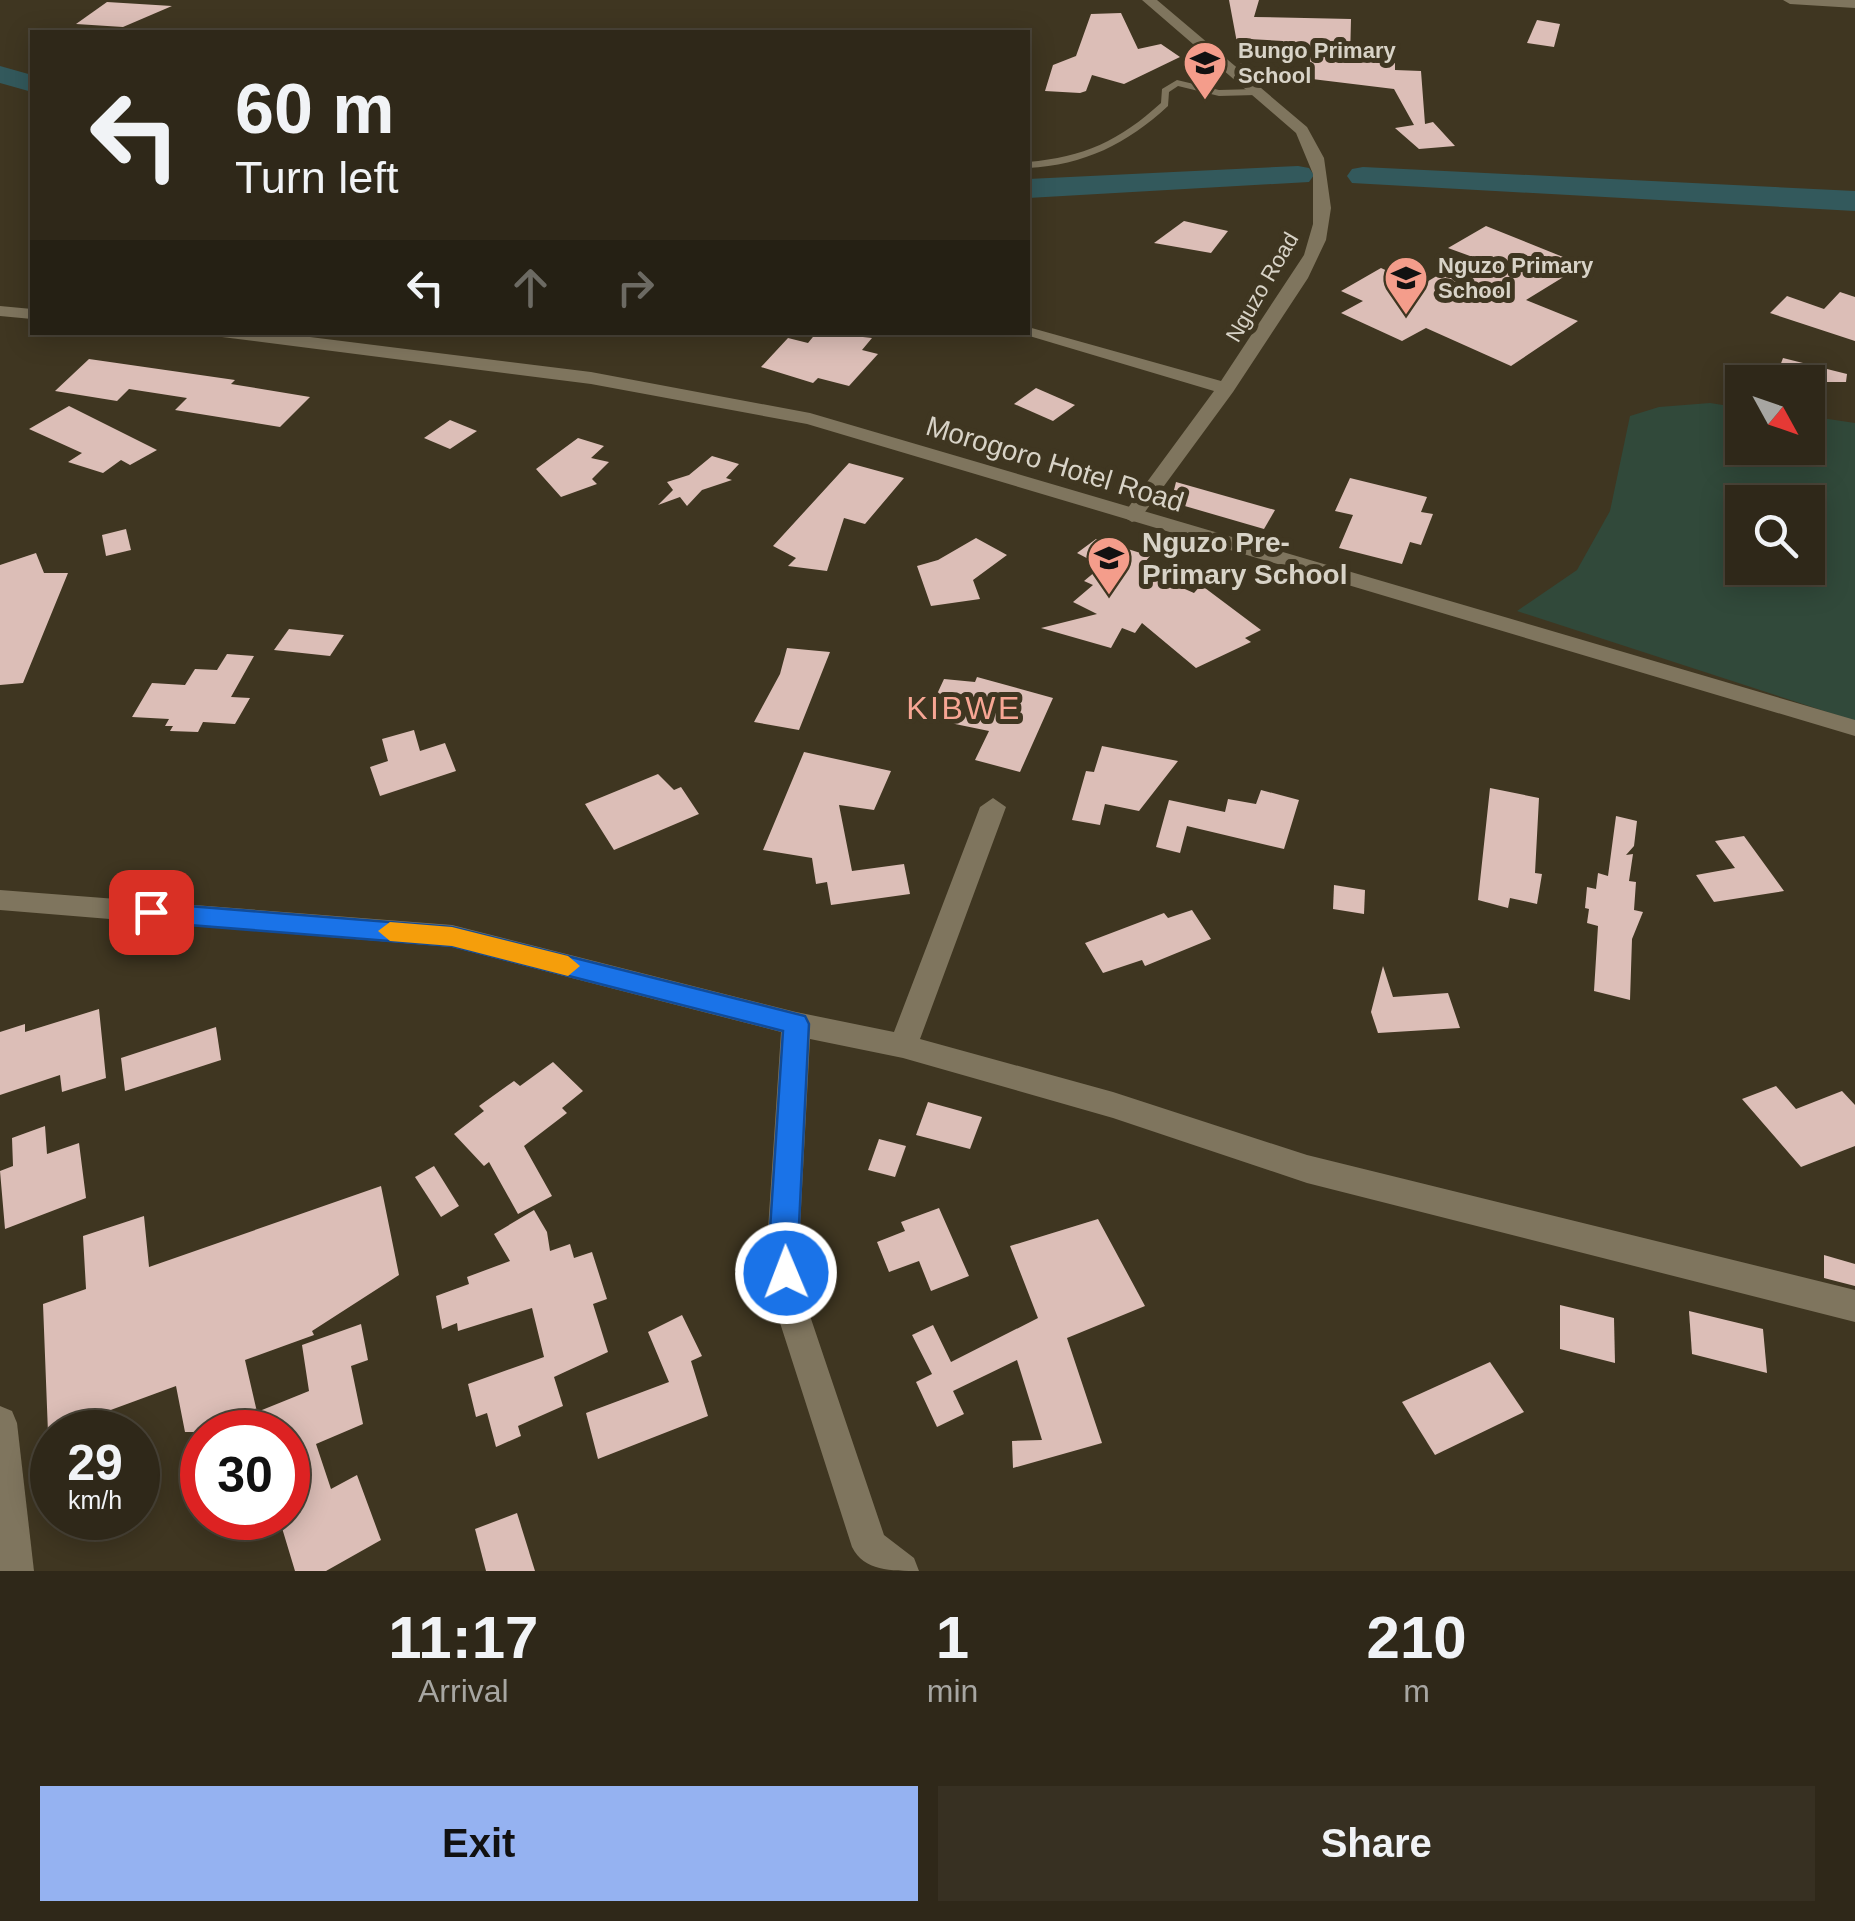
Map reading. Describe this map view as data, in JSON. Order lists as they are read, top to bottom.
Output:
{
  "streets": {
    "street": ["Nguzo Road", "Morogoro Hotel Road"]
  },
  "crossings": [
    ["Nguzo Road", "Morogoro Hotel Road"]
  ],
  "districts": ["KIBWE"],
  "places": {
    "school or university": ["Bungo Primary School", "Nguzo Primary School", "Nguzo Pre- Primary School"]
  },
  "north": "bottom right",
  "page": {
    "turn": ["60 m", "Turn left"],
    "speed": "29 km/h",
    "limit": "30",
    "eta": [
      "11:17",
      "Arrival",
      "1",
      "min",
      "210",
      "m"
    ],
    "buttons": ["Exit", "Share"]
  }
}
